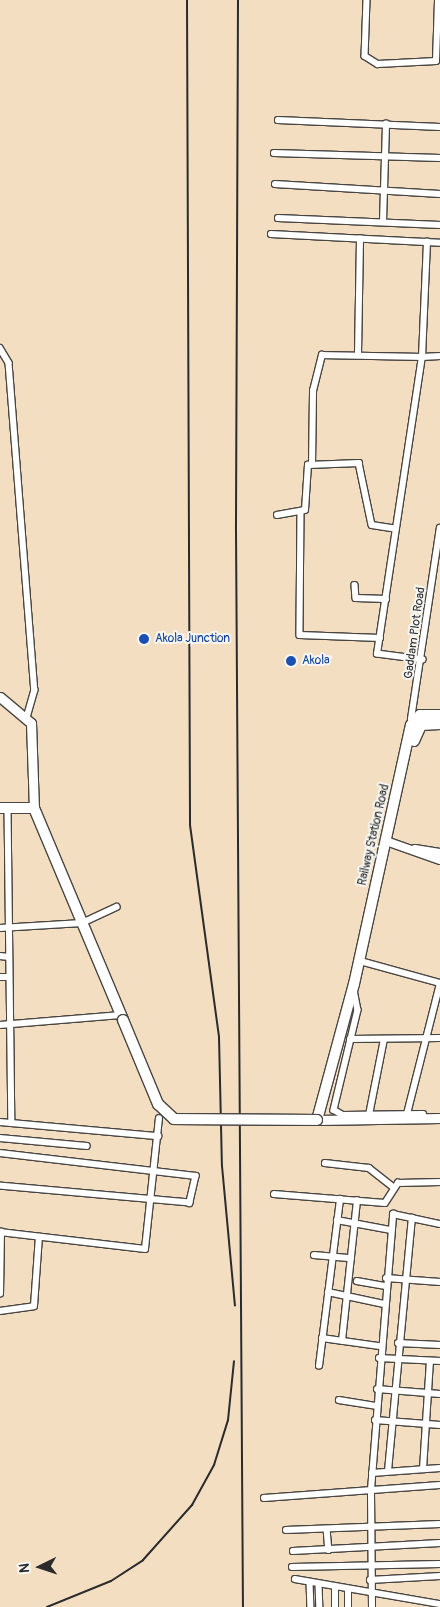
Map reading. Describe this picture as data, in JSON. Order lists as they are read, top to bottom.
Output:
{
  "streets": {
    "highway": ["Railway Station Road"],
    "street": ["Gaddam Plot Road"]
  },
  "crossings": [
    ["Gaddam Plot Road", "Railway Station Road"]
  ],
  "places": ["Akola Junction", "Akola"],
  "north": "left"
}
